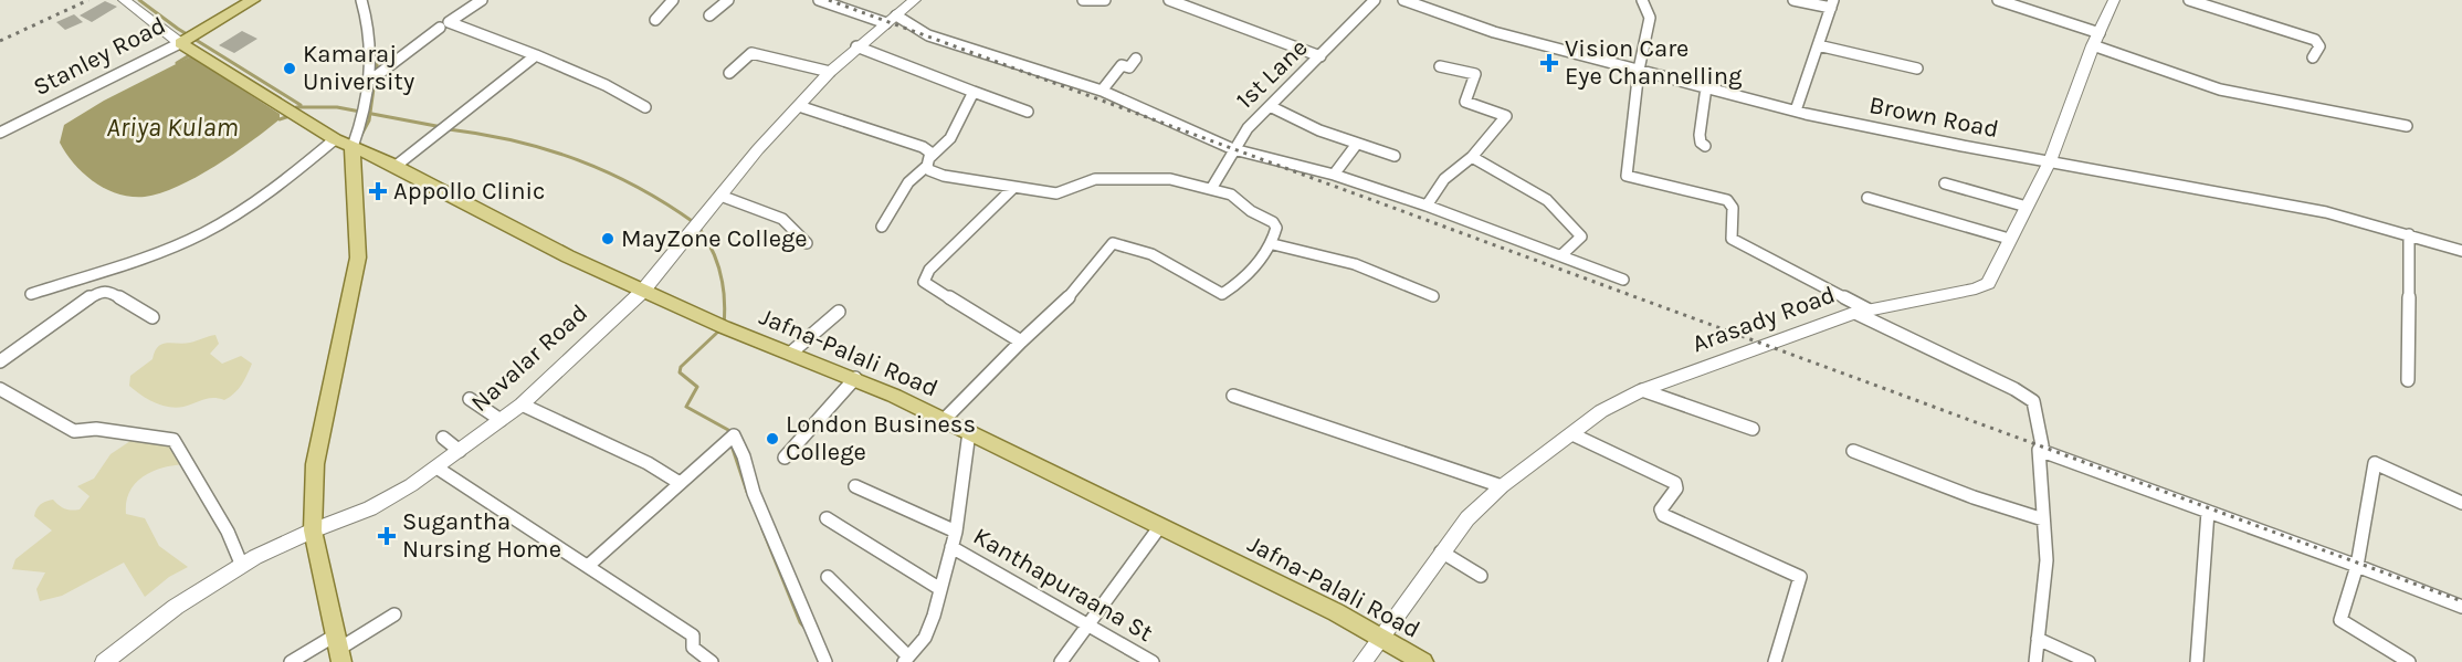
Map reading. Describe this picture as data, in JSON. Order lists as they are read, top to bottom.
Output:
{
  "streets": {
    "main road": [
      "Stanley Road",
      "Arasady Road",
      "Jafna-Palali Road",
      "Navalar Road"
    ],
    "street": ["1st Lane", "Brown Road", "Kanthapuraana St"]
  },
  "crossings": [
    ["Stanley Road", "Jafna-Palali Road"],
    ["Brown Road", "Arasady Road"],
    ["Arasady Road", "Jafna-Palali Road"],
    ["Jafna-Palali Road", "Navalar Road"]
  ],
  "water": ["Ariya Kulam"],
  "places": {
    "health": ["Vision Care Eye Channelling", "Appollo Clinic", "Sugantha Nursing Home"],
    "other": ["Kamaraj University", "MayZone College", "London Business College"]
  }
}
